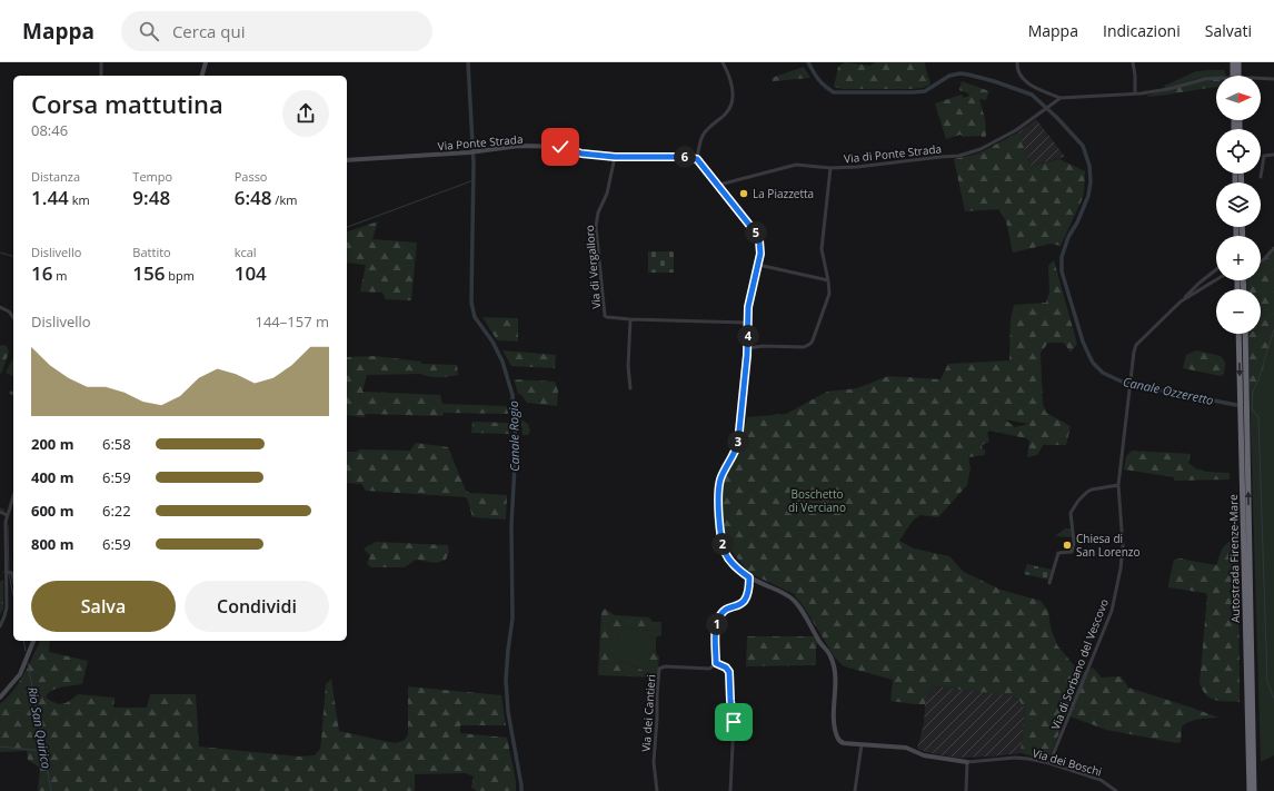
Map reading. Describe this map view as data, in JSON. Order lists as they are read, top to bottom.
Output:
{
  "streets": {
    "highway": ["Autostrada Firenze-Mare"],
    "street": [
      "Via Ponte Strada",
      "Via di Ponte Strada",
      "Via di Vergalloro",
      "Via di Sorbano del Vescovo",
      "Via dei Cantieri",
      "Via dei Boschi"
    ]
  },
  "crossings": [
    ["Via Ponte Strada", "Via di Vergalloro"],
    ["Via di Ponte Strada", "Via dei Boschi"],
    ["Via di Vergalloro", "Via dei Boschi"],
    ["Via di Sorbano del Vescovo", "Via dei Boschi"]
  ],
  "water": ["Canale Ozzeretto", "Canale Rogio", "Rio San Quirico"],
  "parks": ["Boschetto di Verciano"],
  "places": ["La Piazzetta", "Chiesa di San Lorenzo"],
  "north": "right",
  "page": {
    "header": "Mappa",
    "search": "Cerca qui",
    "nav": ["Mappa", "Indicazioni", "Salvati"],
    "map_buttons": ["+", "−"],
    "heading": ["Corsa mattutina", "08:46"],
    "pins": [
      "6",
      "5",
      "4",
      "3",
      "2",
      "1"
    ],
    "stats": [
      ["Distanza", "1.44 km"],
      ["Tempo", "9:48"],
      ["Passo", "6:48 /km"],
      ["Dislivello", "16 m"],
      ["Battito", "156 bpm"],
      ["kcal", "104"]
    ],
    "chart": ["Dislivello", "144–157 m"],
    "list": [
      {
        "name": "200 m",
        "note": "6:58"
      },
      {
        "name": "400 m",
        "note": "6:59"
      },
      {
        "name": "600 m",
        "note": "6:22"
      },
      {
        "name": "800 m",
        "note": "6:59"
      }
    ],
    "buttons": ["Salva", "Condividi"]
  }
}
